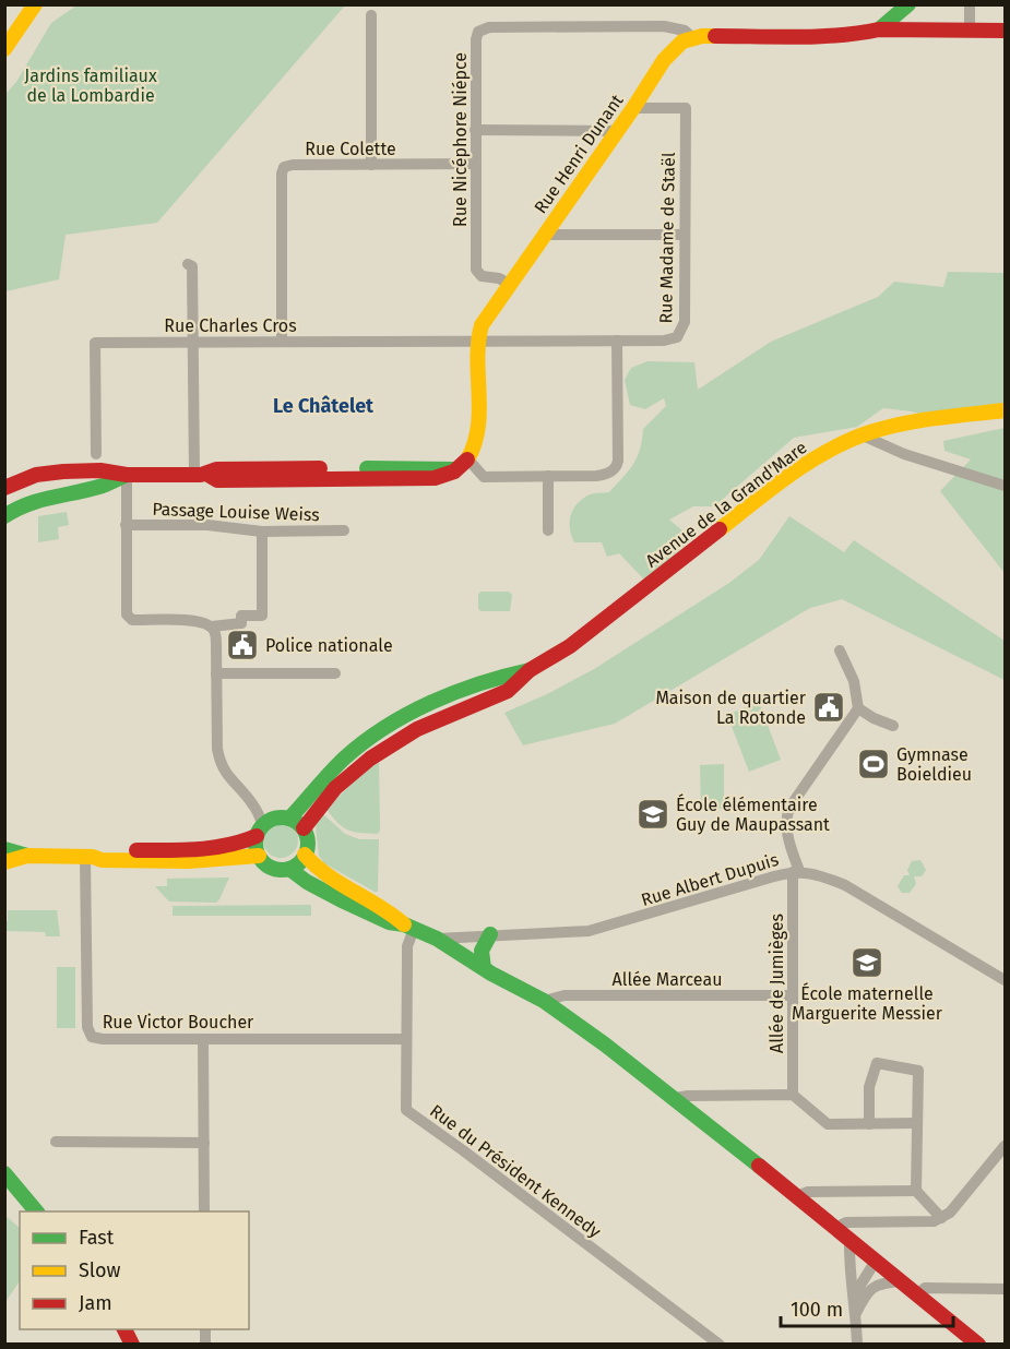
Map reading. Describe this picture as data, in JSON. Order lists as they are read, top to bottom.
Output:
{
  "streets": {
    "street": [
      "Rue Nicéphore Niépce",
      "Rue Colette",
      "Rue Henri Dunant",
      "Rue Madame de Staël",
      "Rue Charles Cros",
      "Avenue de la Grand'Mare",
      "Passage Louise Weiss",
      "Rue Albert Dupuis",
      "Allée Marceau",
      "Allée de Jumièges",
      "Rue Victor Boucher",
      "Rue du Président Kennedy"
    ]
  },
  "crossings": [
    ["Rue Nicéphore Niépce", "Rue Colette"],
    ["Rue Nicéphore Niépce", "Rue Henri Dunant"],
    ["Rue Colette", "Rue Charles Cros"],
    ["Rue Henri Dunant", "Rue Madame de Staël"],
    ["Rue Henri Dunant", "Rue Charles Cros"],
    ["Rue Madame de Staël", "Rue Charles Cros"],
    ["Rue Albert Dupuis", "Allée de Jumièges"],
    ["Allée Marceau", "Allée de Jumièges"],
    ["Rue Victor Boucher", "Rue du Président Kennedy"]
  ],
  "districts": ["Le Châtelet"],
  "parks": ["Jardins familiaux de la Lombardie"],
  "places": {
    "public building": ["Police nationale", "Maison de quartier La Rotonde"],
    "sports": ["Gymnase Boieldieu"],
    "school or university": ["École élémentaire Guy de Maupassant", "École maternelle Marguerite Messier"]
  },
  "legend": ["Fast", "Slow", "Jam"],
  "scale_bar": "100 m"
}
